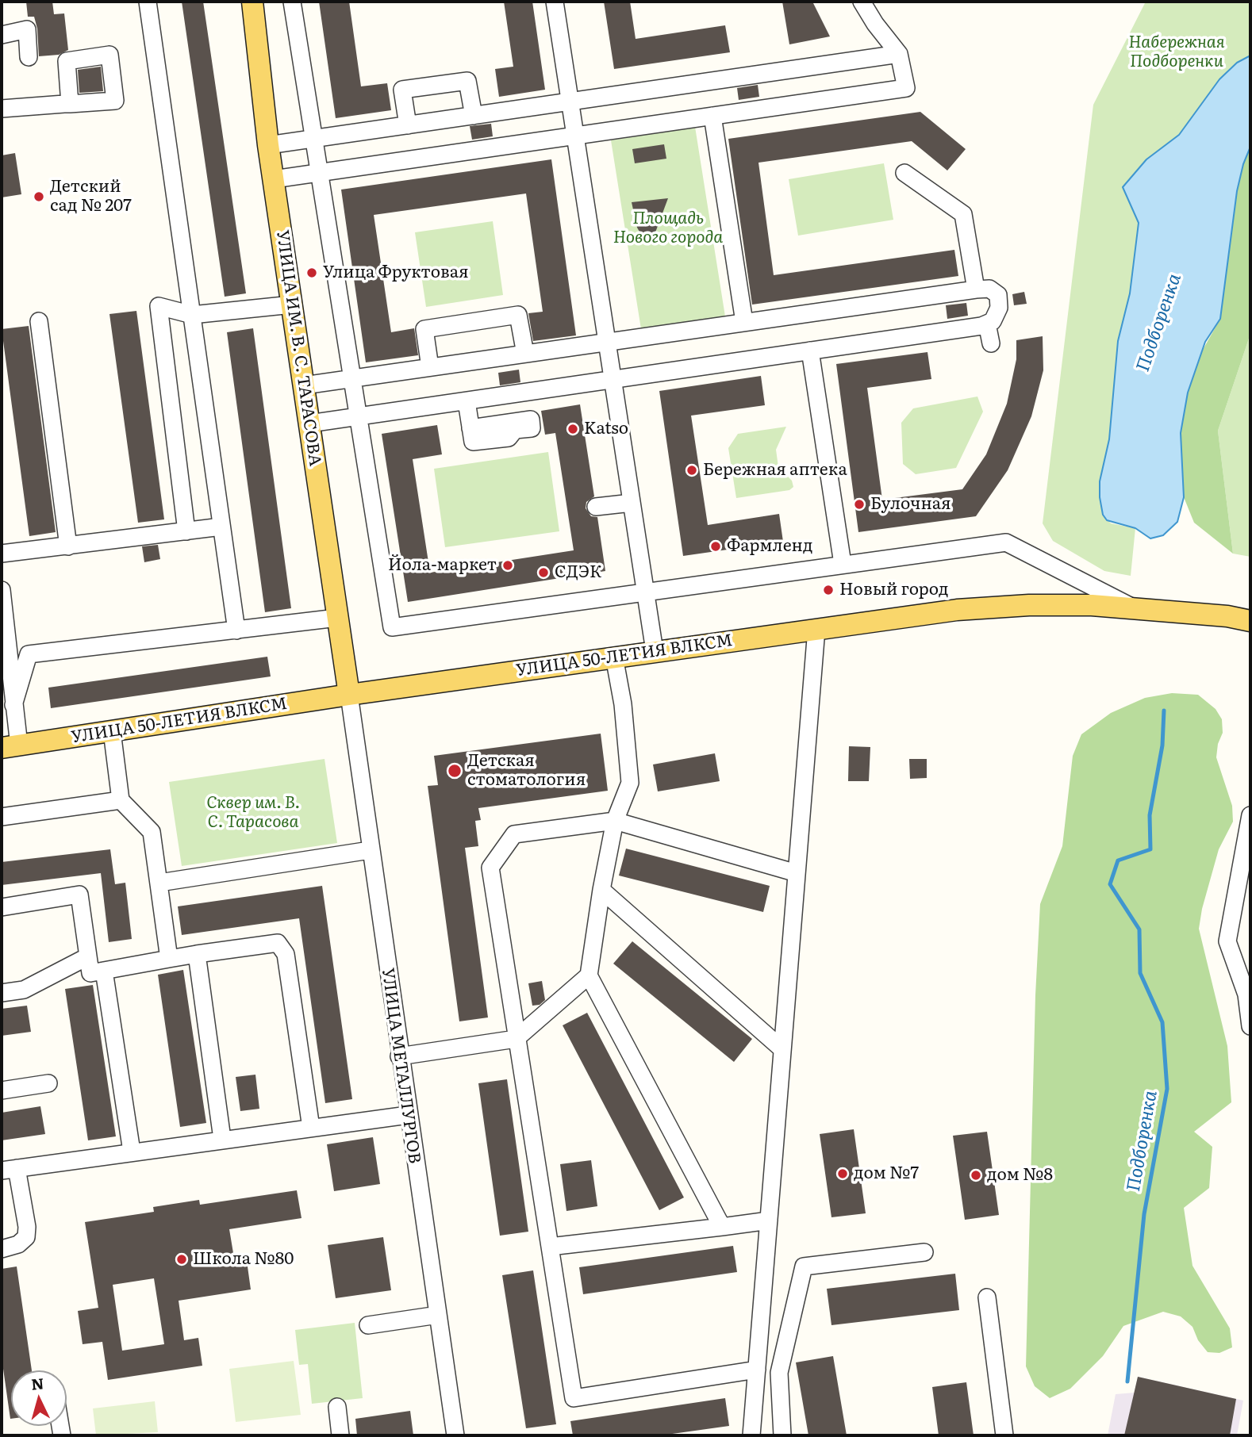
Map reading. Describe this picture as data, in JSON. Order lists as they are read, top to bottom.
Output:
{
  "streets": {
    "main road": ["УЛИЦА ИМ. В. С. ТАРАСОВА", "УЛИЦА 50-ЛЕТИЯ ВЛКСМ"],
    "street": ["УЛИЦА МЕТАЛЛУРГОВ"]
  },
  "crossings": [
    ["УЛИЦА ИМ. В. С. ТАРАСОВА", "УЛИЦА 50-ЛЕТИЯ ВЛКСМ"],
    ["УЛИЦА ИМ. В. С. ТАРАСОВА", "УЛИЦА МЕТАЛЛУРГОВ"],
    ["УЛИЦА 50-ЛЕТИЯ ВЛКСМ", "УЛИЦА МЕТАЛЛУРГОВ"]
  ],
  "water": ["Подборенка"],
  "parks": ["Набережная Подборенки", "Площадь Нового города", "Сквер им. В. С. Тарасова"],
  "places": [
    "Детский сад № 207",
    "Улица Фруктовая",
    "Katso",
    "Бережная аптека",
    "Булочная",
    "Фармленд",
    "Йола-маркет",
    "СДЭК",
    "Новый город",
    "Детская стоматология",
    "дом №7",
    "дом №8",
    "Школа №80"
  ],
  "north": "top"
}
